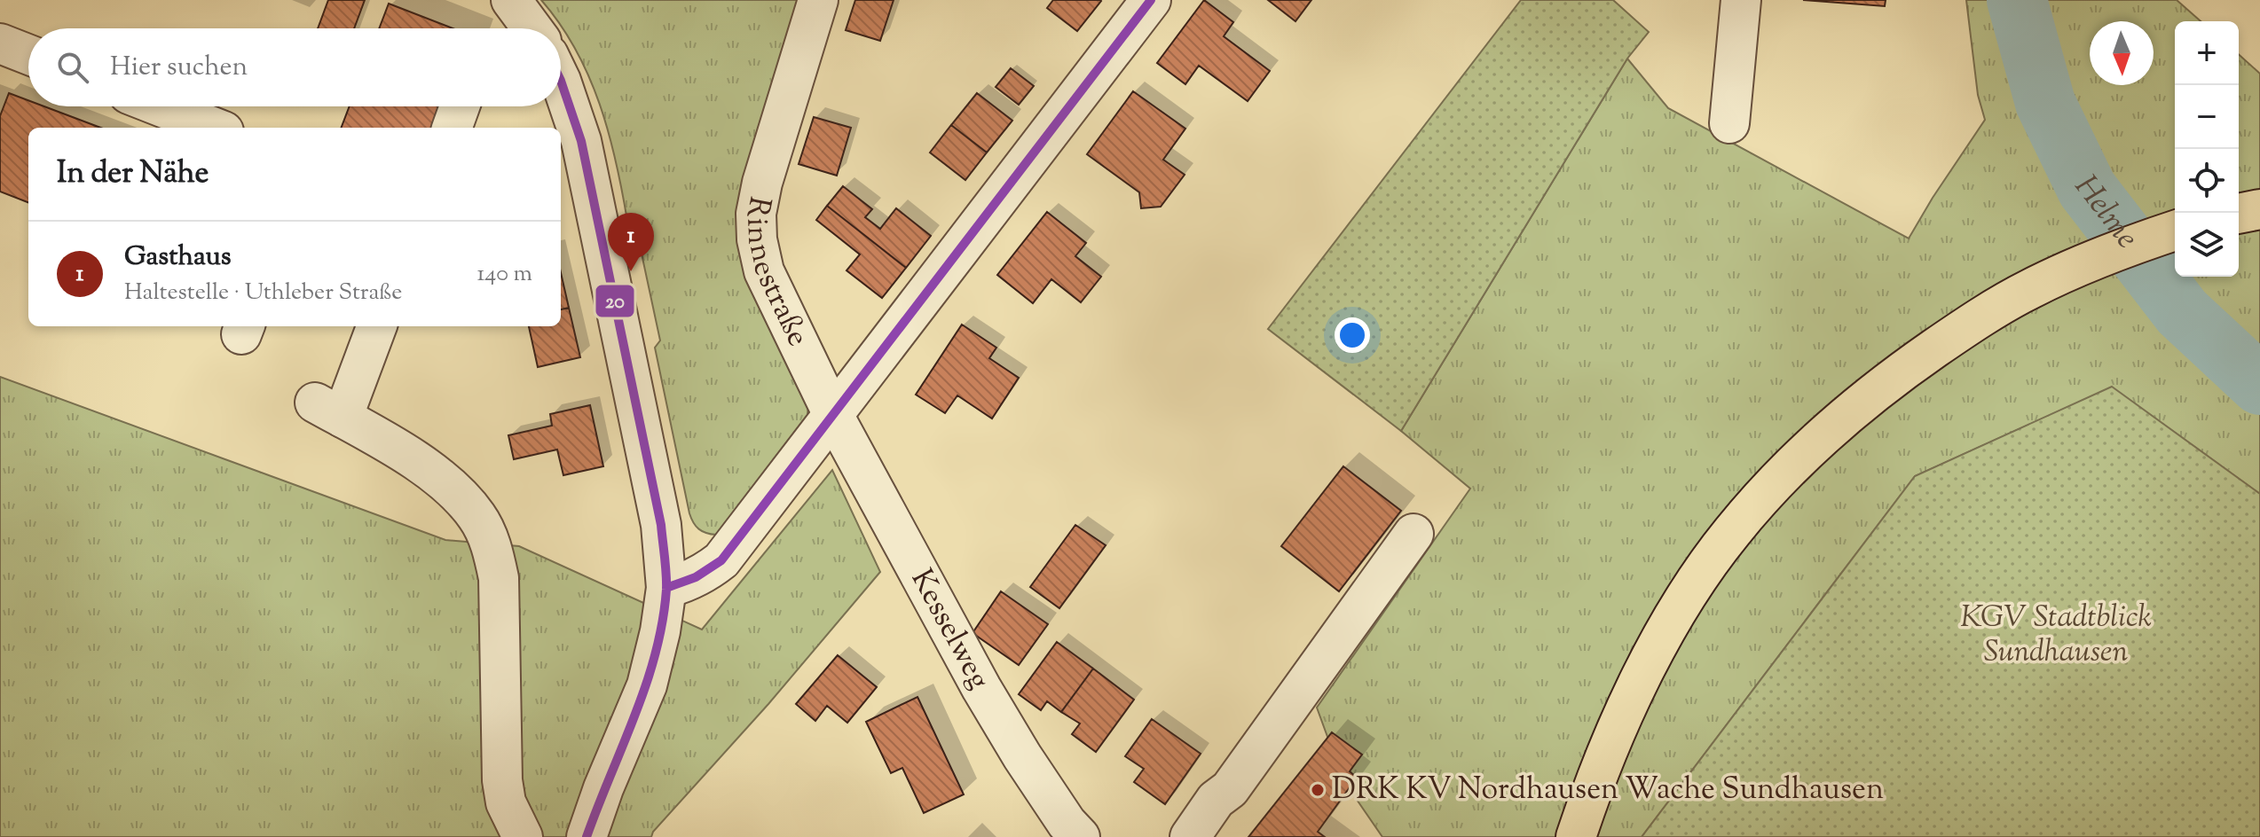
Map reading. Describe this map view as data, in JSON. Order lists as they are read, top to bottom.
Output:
{
  "streets": {
    "street": ["Rinnestraße", "Kesselweg"]
  },
  "crossings": [
    ["Rinnestraße", "Kesselweg"]
  ],
  "water": ["Helme"],
  "parks": ["KGV Stadtblick Sundhausen"],
  "places": ["DRK KV Nordhausen Wache Sundhausen"],
  "lines": ["transit line 20"],
  "north": "bottom",
  "page": {
    "map_buttons": ["+", "−"],
    "search": "Hier suchen",
    "heading": "In der Nähe",
    "pins": "1",
    "list": [
      {
        "mark": "1",
        "name": "Gasthaus",
        "note": "Haltestelle · Uthleber Straße",
        "value": "140 m"
      }
    ]
  }
}
